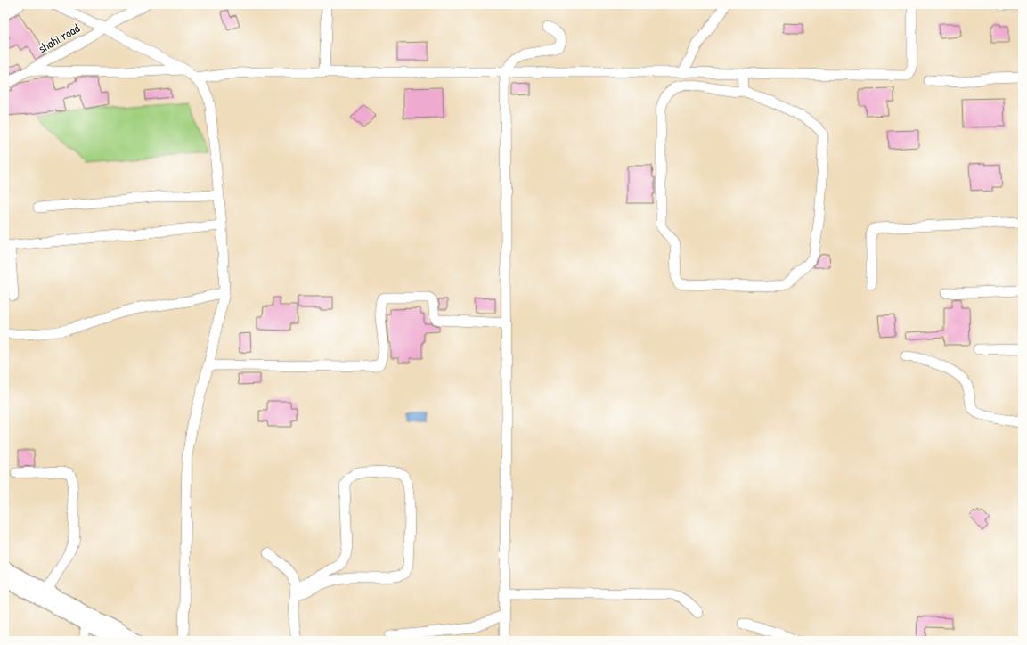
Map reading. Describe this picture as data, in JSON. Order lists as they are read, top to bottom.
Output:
{
  "streets": {
    "street": ["shahi road"]
  }
}
